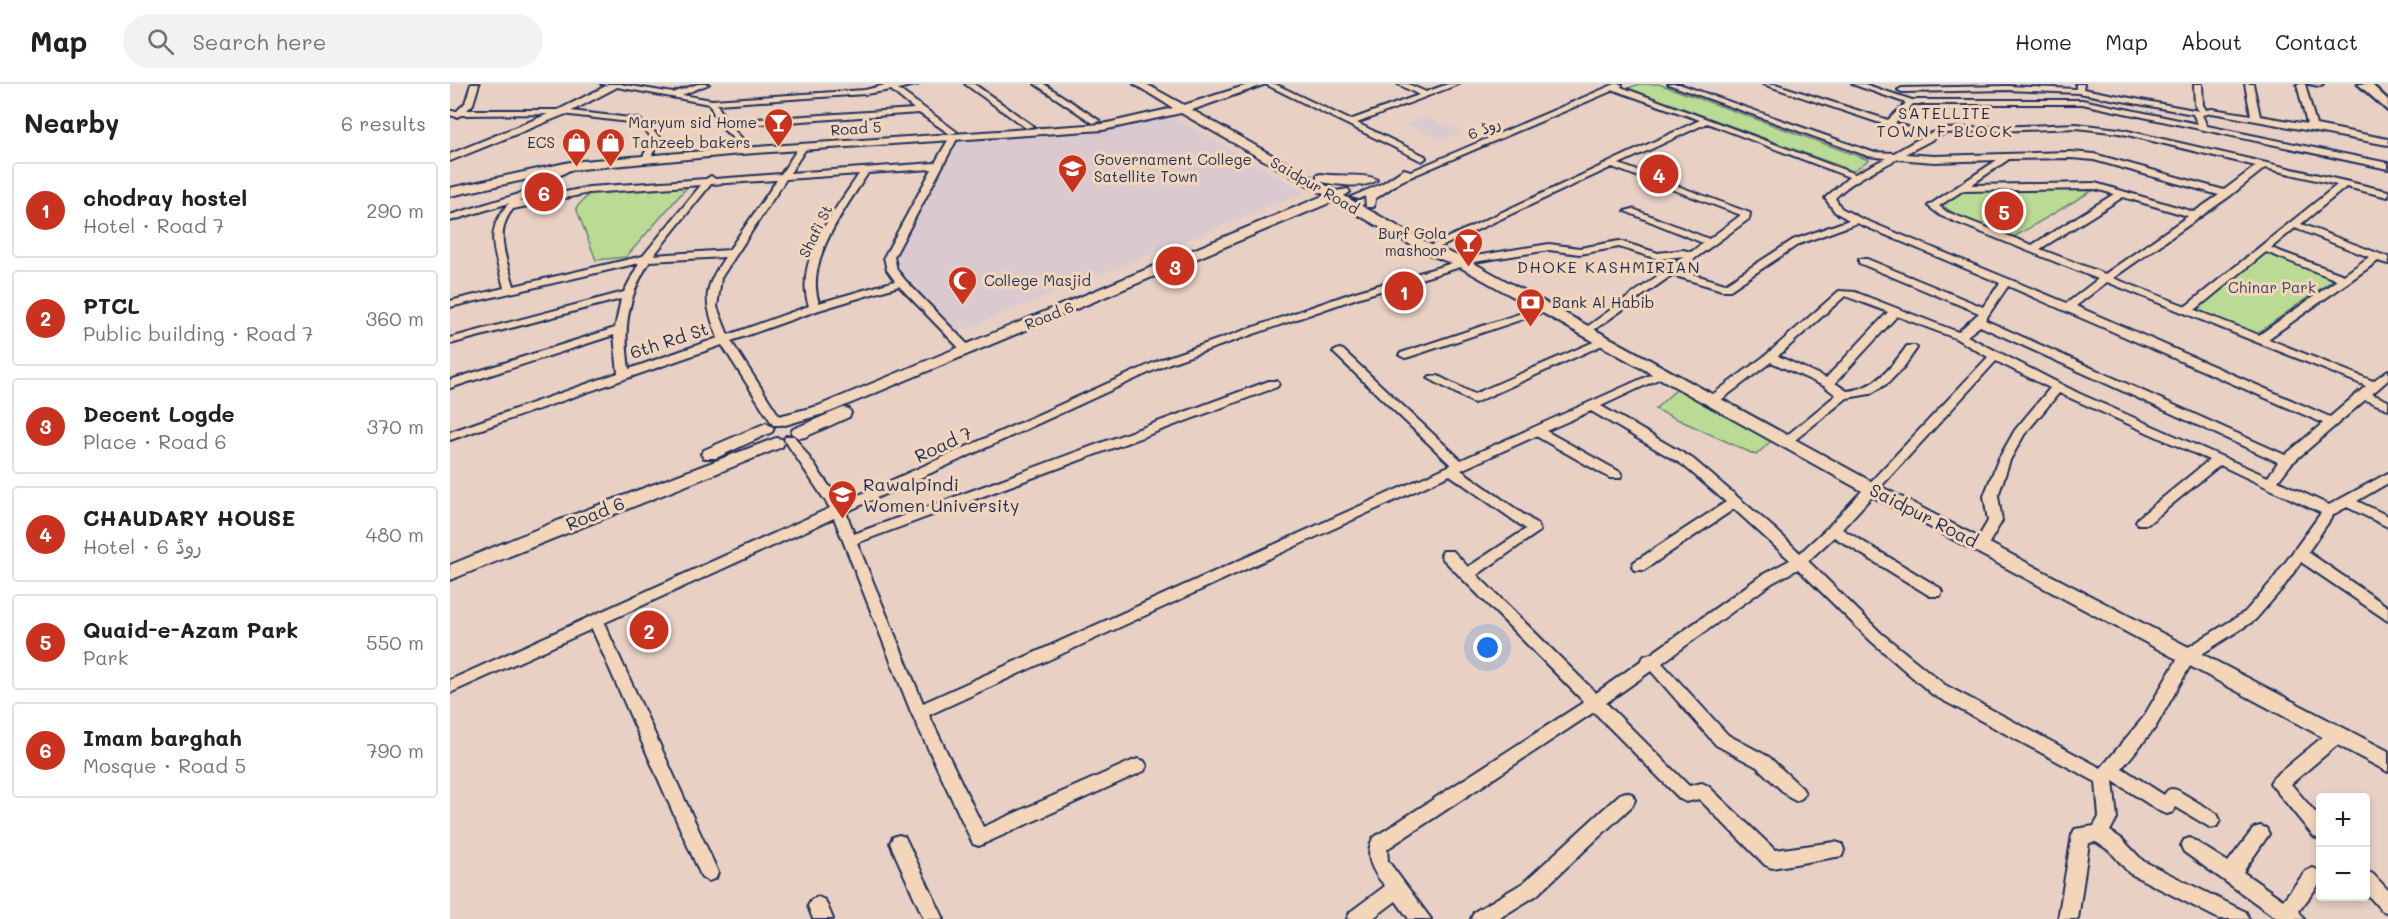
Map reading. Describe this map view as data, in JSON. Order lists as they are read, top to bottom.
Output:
{
  "streets": {
    "main road": ["Road 5", "Saidpur Road", "Road 6"],
    "street": [
      "روڈ 6",
      "Shafi St",
      "6th Rd St",
      "Road 7"
    ]
  },
  "crossings": [
    ["Road 5", "Saidpur Road"],
    ["روڈ 6", "Saidpur Road"],
    ["روڈ 6", "Road 6"],
    ["Saidpur Road", "Road 6"],
    ["Saidpur Road", "Road 7"],
    ["Shafi St", "6th Rd St"]
  ],
  "districts": ["SATELLITE TOWN F BLOCK", "DHOKE KASHMIRIAN"],
  "parks": ["Chinar Park"],
  "places": {
    "bar": ["Maryum sid Home", "Burf Gola mashoor"],
    "shop": ["ECS", "Tahzeeb bakers"],
    "school or university": ["Governament College Satellite Town", "Rawalpindi Women University"],
    "mosque": ["College Masjid"],
    "bank": ["Bank Al Habib"]
  },
  "page": {
    "header": "Map",
    "search": "Search here",
    "nav": [
      "Home",
      "Map",
      "About",
      "Contact"
    ],
    "heading": ["Nearby", "6 results"],
    "pins": [
      "4",
      "6",
      "5",
      "3",
      "1",
      "2"
    ],
    "list": [
      {
        "mark": "1",
        "name": "chodray hostel",
        "note": "Hotel · Road 7",
        "value": "290 m"
      },
      {
        "mark": "2",
        "name": "PTCL",
        "note": "Public building · Road 7",
        "value": "360 m"
      },
      {
        "mark": "3",
        "name": "Decent Logde",
        "note": "Place · Road 6",
        "value": "370 m"
      },
      {
        "mark": "4",
        "name": "CHAUDARY HOUSE",
        "note": "Hotel · روڈ 6",
        "value": "480 m"
      },
      {
        "mark": "5",
        "name": "Quaid-e-Azam Park",
        "note": "Park",
        "value": "550 m"
      },
      {
        "mark": "6",
        "name": "Imam barghah",
        "note": "Mosque · Road 5",
        "value": "790 m"
      }
    ],
    "map_buttons": ["+", "−"]
  }
}
